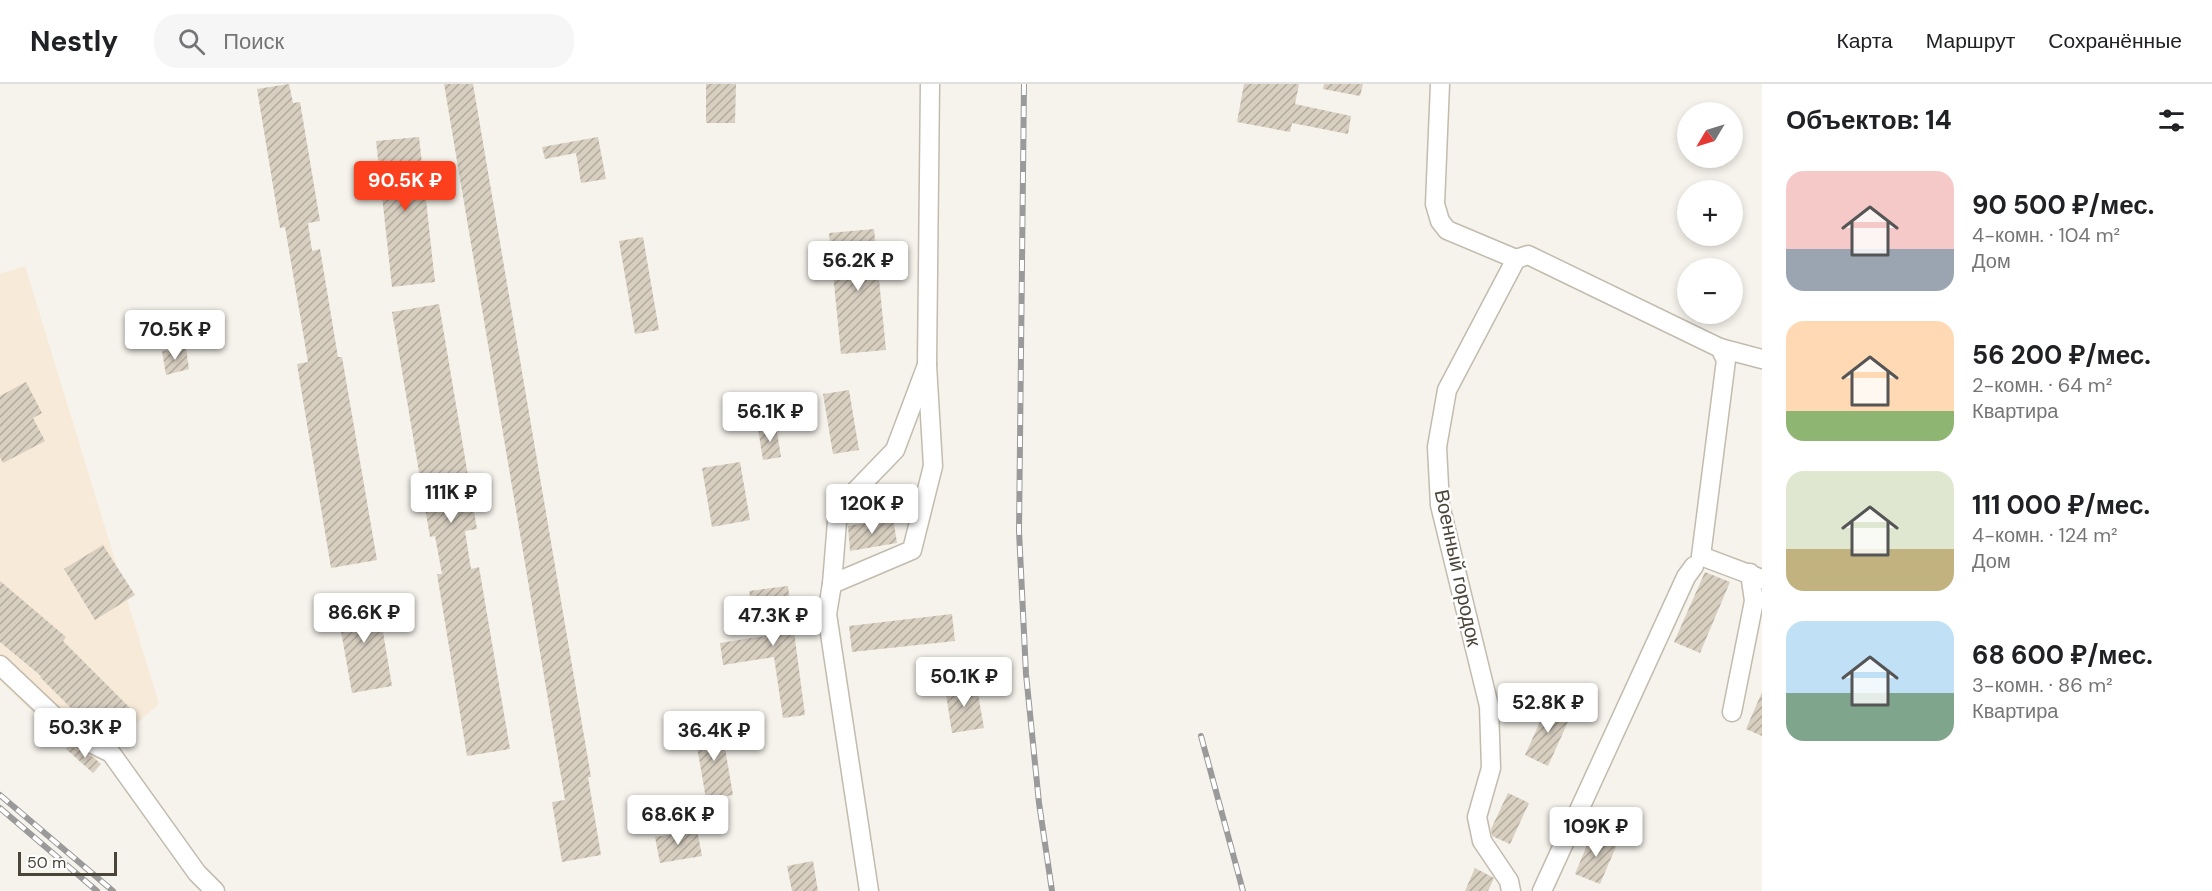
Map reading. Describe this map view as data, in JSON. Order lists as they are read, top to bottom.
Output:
{
  "streets": {
    "street": ["Военный городок"]
  },
  "scale_bar": "50 m",
  "north": "bottom left",
  "page": {
    "header": "Nestly",
    "search": "Поиск",
    "nav": ["Карта", "Маршрут", "Сохранённые"],
    "heading": "Объектов: 14",
    "map_buttons": ["+", "−"],
    "list": [
      {
        "name": "90 500 ₽/мес.",
        "note": "4-комн. · 104 m² · Дом"
      },
      {
        "name": "56 200 ₽/мес.",
        "note": "2-комн. · 64 m² · Квартира"
      },
      {
        "name": "111 000 ₽/мес.",
        "note": "4-комн. · 124 m² · Дом"
      },
      {
        "name": "68 600 ₽/мес.",
        "note": "3-комн. · 86 m² · Квартира"
      }
    ],
    "price": [
      "90.5K ₽",
      "56.2K ₽",
      "70.5K ₽",
      "56.1K ₽",
      "111K ₽",
      "120K ₽",
      "86.6K ₽",
      "47.3K ₽",
      "50.1K ₽",
      "52.8K ₽",
      "50.3K ₽",
      "36.4K ₽",
      "68.6K ₽",
      "109K ₽"
    ],
    "scale": "50 m"
  }
}
